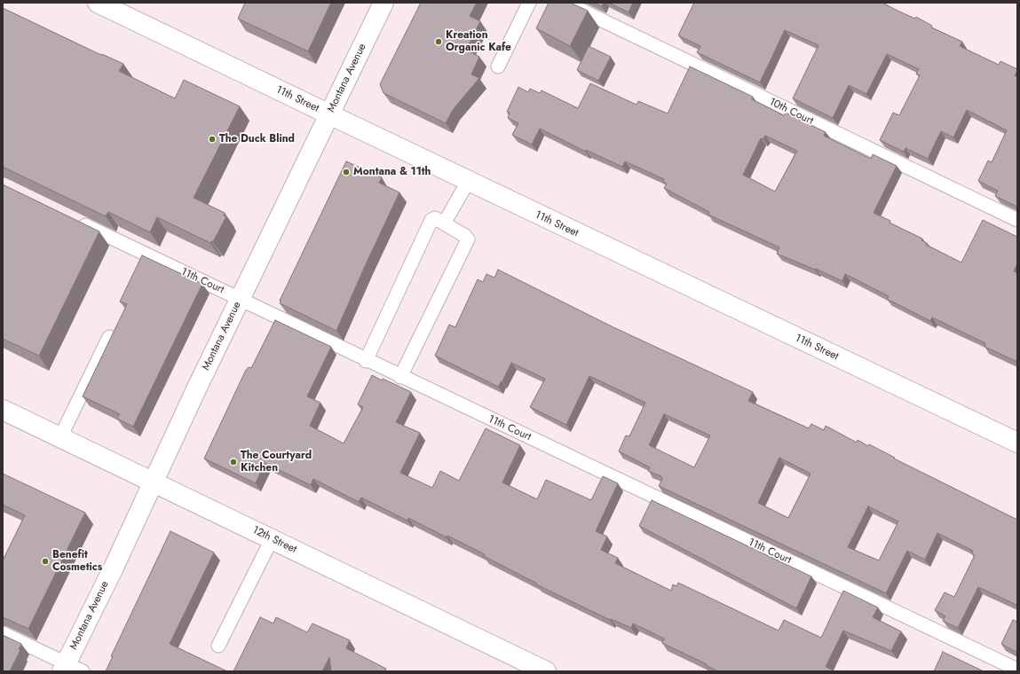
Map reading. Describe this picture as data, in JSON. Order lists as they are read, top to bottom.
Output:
{
  "streets": {
    "street": ["Montana Avenue", "11th Street", "12th Street"],
    "lane": ["10th Court", "11th Court"]
  },
  "crossings": [
    ["Montana Avenue", "11th Street"],
    ["Montana Avenue", "11th Court"],
    ["Montana Avenue", "12th Street"]
  ],
  "places": [
    "Kreation Organic Kafe",
    "The Duck Blind",
    "Montana & 11th",
    "The Courtyard Kitchen",
    "Benefit Cosmetics"
  ]
}
